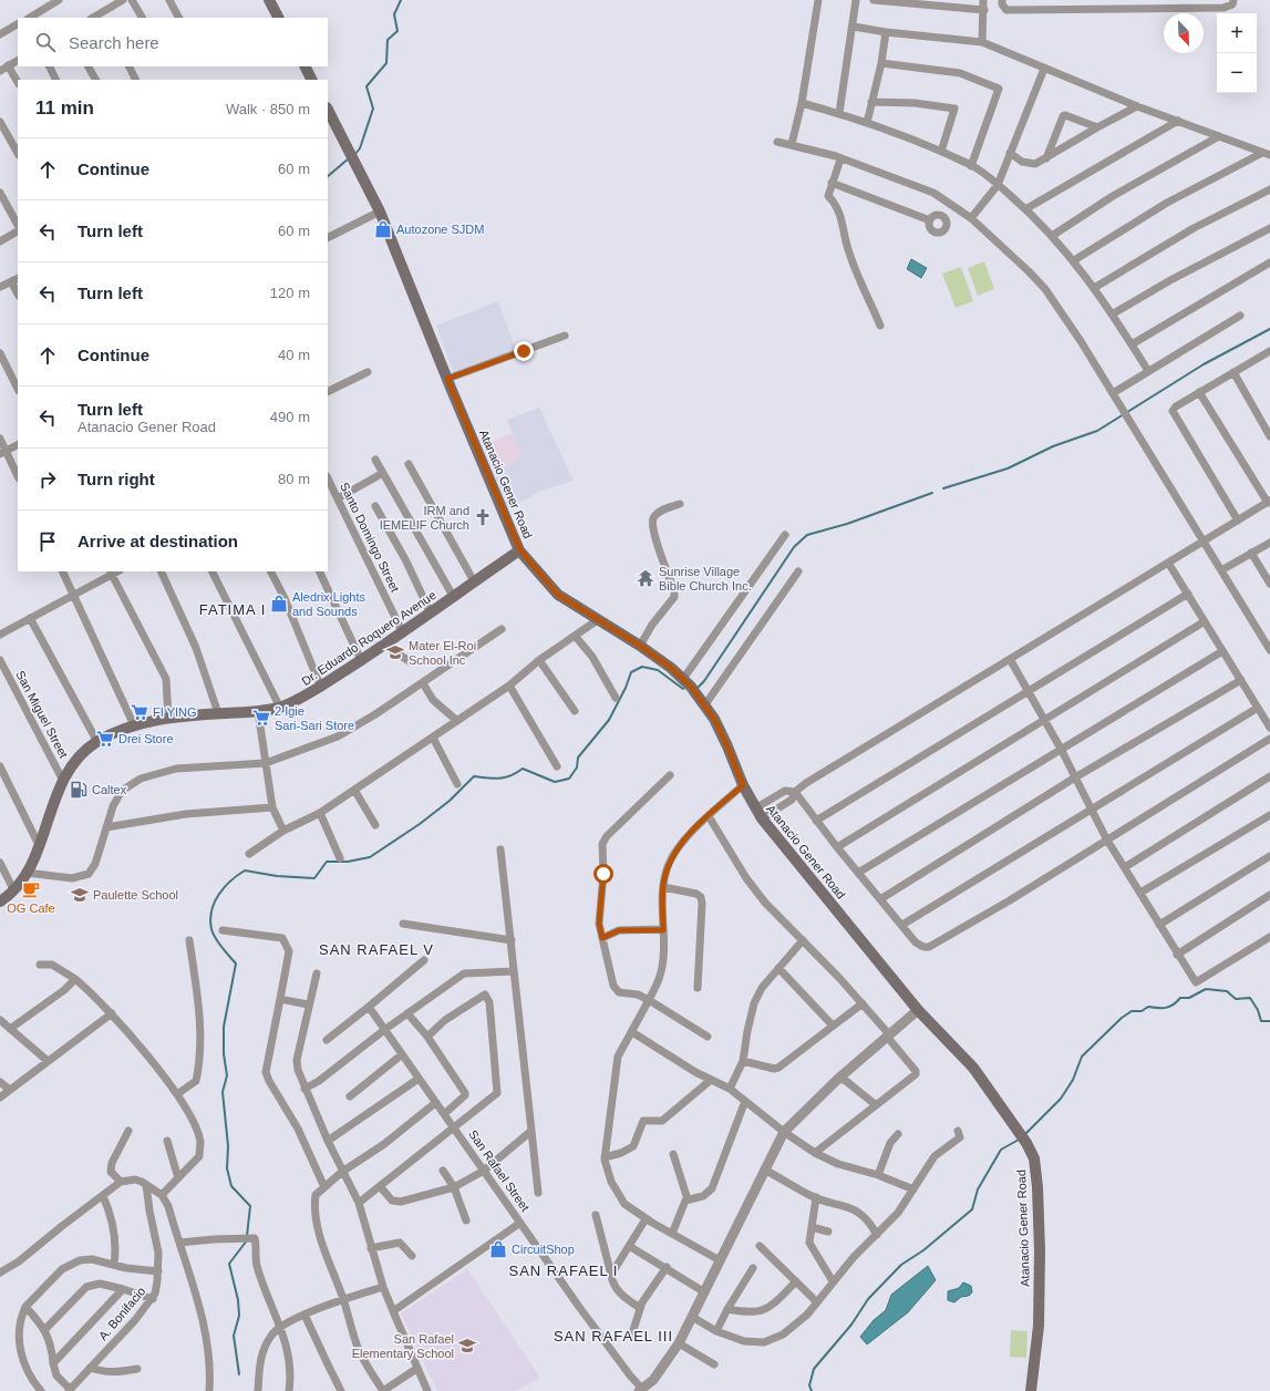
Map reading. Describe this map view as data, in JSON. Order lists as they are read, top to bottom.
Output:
{
  "streets": {
    "main road": ["Atanacio Gener Road", "Dr. Eduardo Roquero Avenue"],
    "street": [
      "Santo Domingo Street",
      "San Miguel Street",
      "San Rafael Street",
      "A. Bonifacio"
    ]
  },
  "crossings": [
    ["Atanacio Gener Road", "Dr. Eduardo Roquero Avenue"],
    ["Santo Domingo Street", "Dr. Eduardo Roquero Avenue"],
    ["Dr. Eduardo Roquero Avenue", "San Miguel Street"]
  ],
  "districts": [
    "FATIMA I",
    "SAN RAFAEL V",
    "SAN RAFAEL I",
    "SAN RAFAEL III"
  ],
  "places": {
    "shop": ["Autozone SJDM", "Aledrix Lights and Sounds", "CircuitShop"],
    "church": ["IRM and IEMELIF Church"],
    "temple": ["Sunrise Village Bible Church Inc."],
    "school or university": ["Mater El-Roi School Inc", "Paulette School", "San Rafael Elementary School"],
    "supermarket": ["FI YING", "2 Igie Sari-Sari Store", "Drei Store"],
    "fuel station": ["Caltex"],
    "cafe": ["OG Cafe"]
  },
  "north": "bottom right",
  "page": {
    "map_buttons": ["+", "−"],
    "search": "Search here",
    "heading": ["11 min", "Walk · 850 m"],
    "list": [
      ["Continue", "60 m"],
      ["Turn left", "60 m"],
      ["Turn left", "120 m"],
      ["Continue", "40 m"],
      ["Turn left", "Atanacio Gener Road", "490 m"],
      ["Turn right", "80 m"],
      "Arrive at destination"
    ]
  }
}
